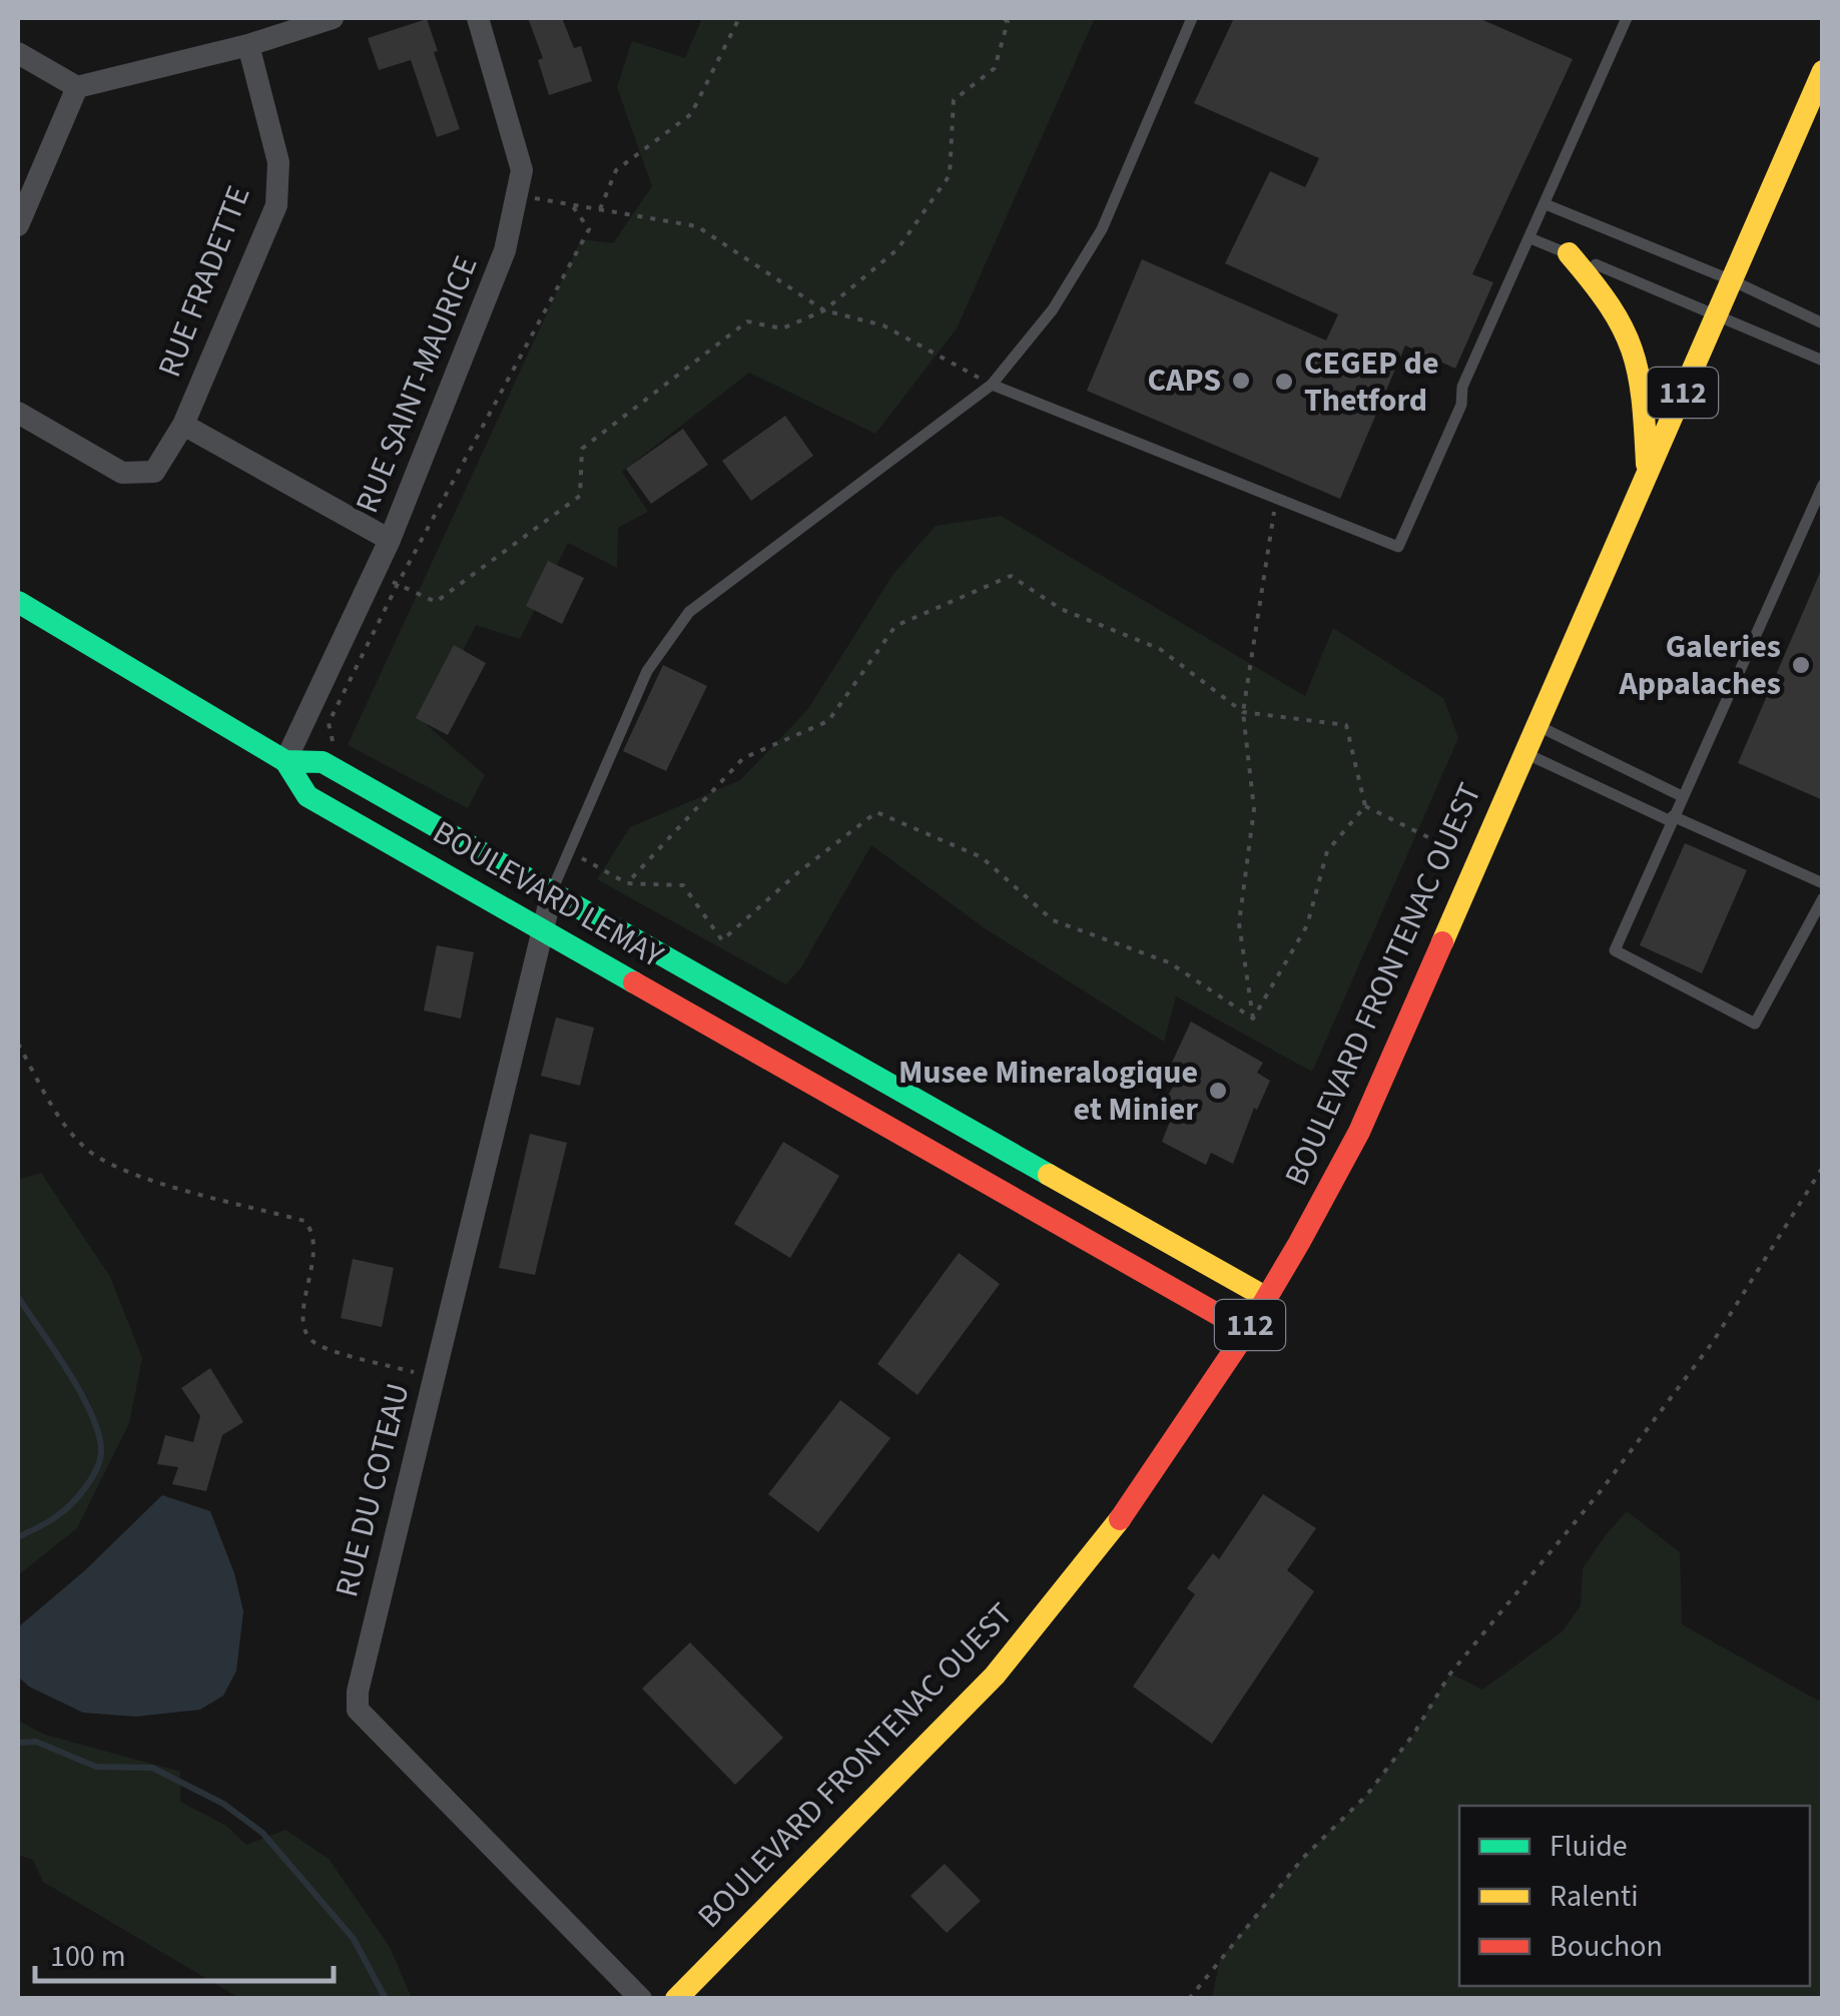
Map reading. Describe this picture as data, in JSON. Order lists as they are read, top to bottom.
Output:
{
  "streets": {
    "street": [
      "RUE FRADETTE",
      "RUE SAINT-MAURICE",
      "112",
      "BOULEVARD LEMAY",
      "BOULEVARD FRONTENAC OUEST",
      "RUE DU COTEAU"
    ]
  },
  "crossings": [
    ["RUE SAINT-MAURICE", "BOULEVARD LEMAY"],
    ["BOULEVARD LEMAY", "BOULEVARD FRONTENAC OUEST"],
    ["BOULEVARD LEMAY", "RUE DU COTEAU"]
  ],
  "places": [
    "CAPS",
    "CEGEP de Thetford",
    "Galeries Appalaches",
    "Musee Mineralogique et Minier"
  ],
  "legend": ["Fluide", "Ralenti", "Bouchon"],
  "scale_bar": "100 m"
}
